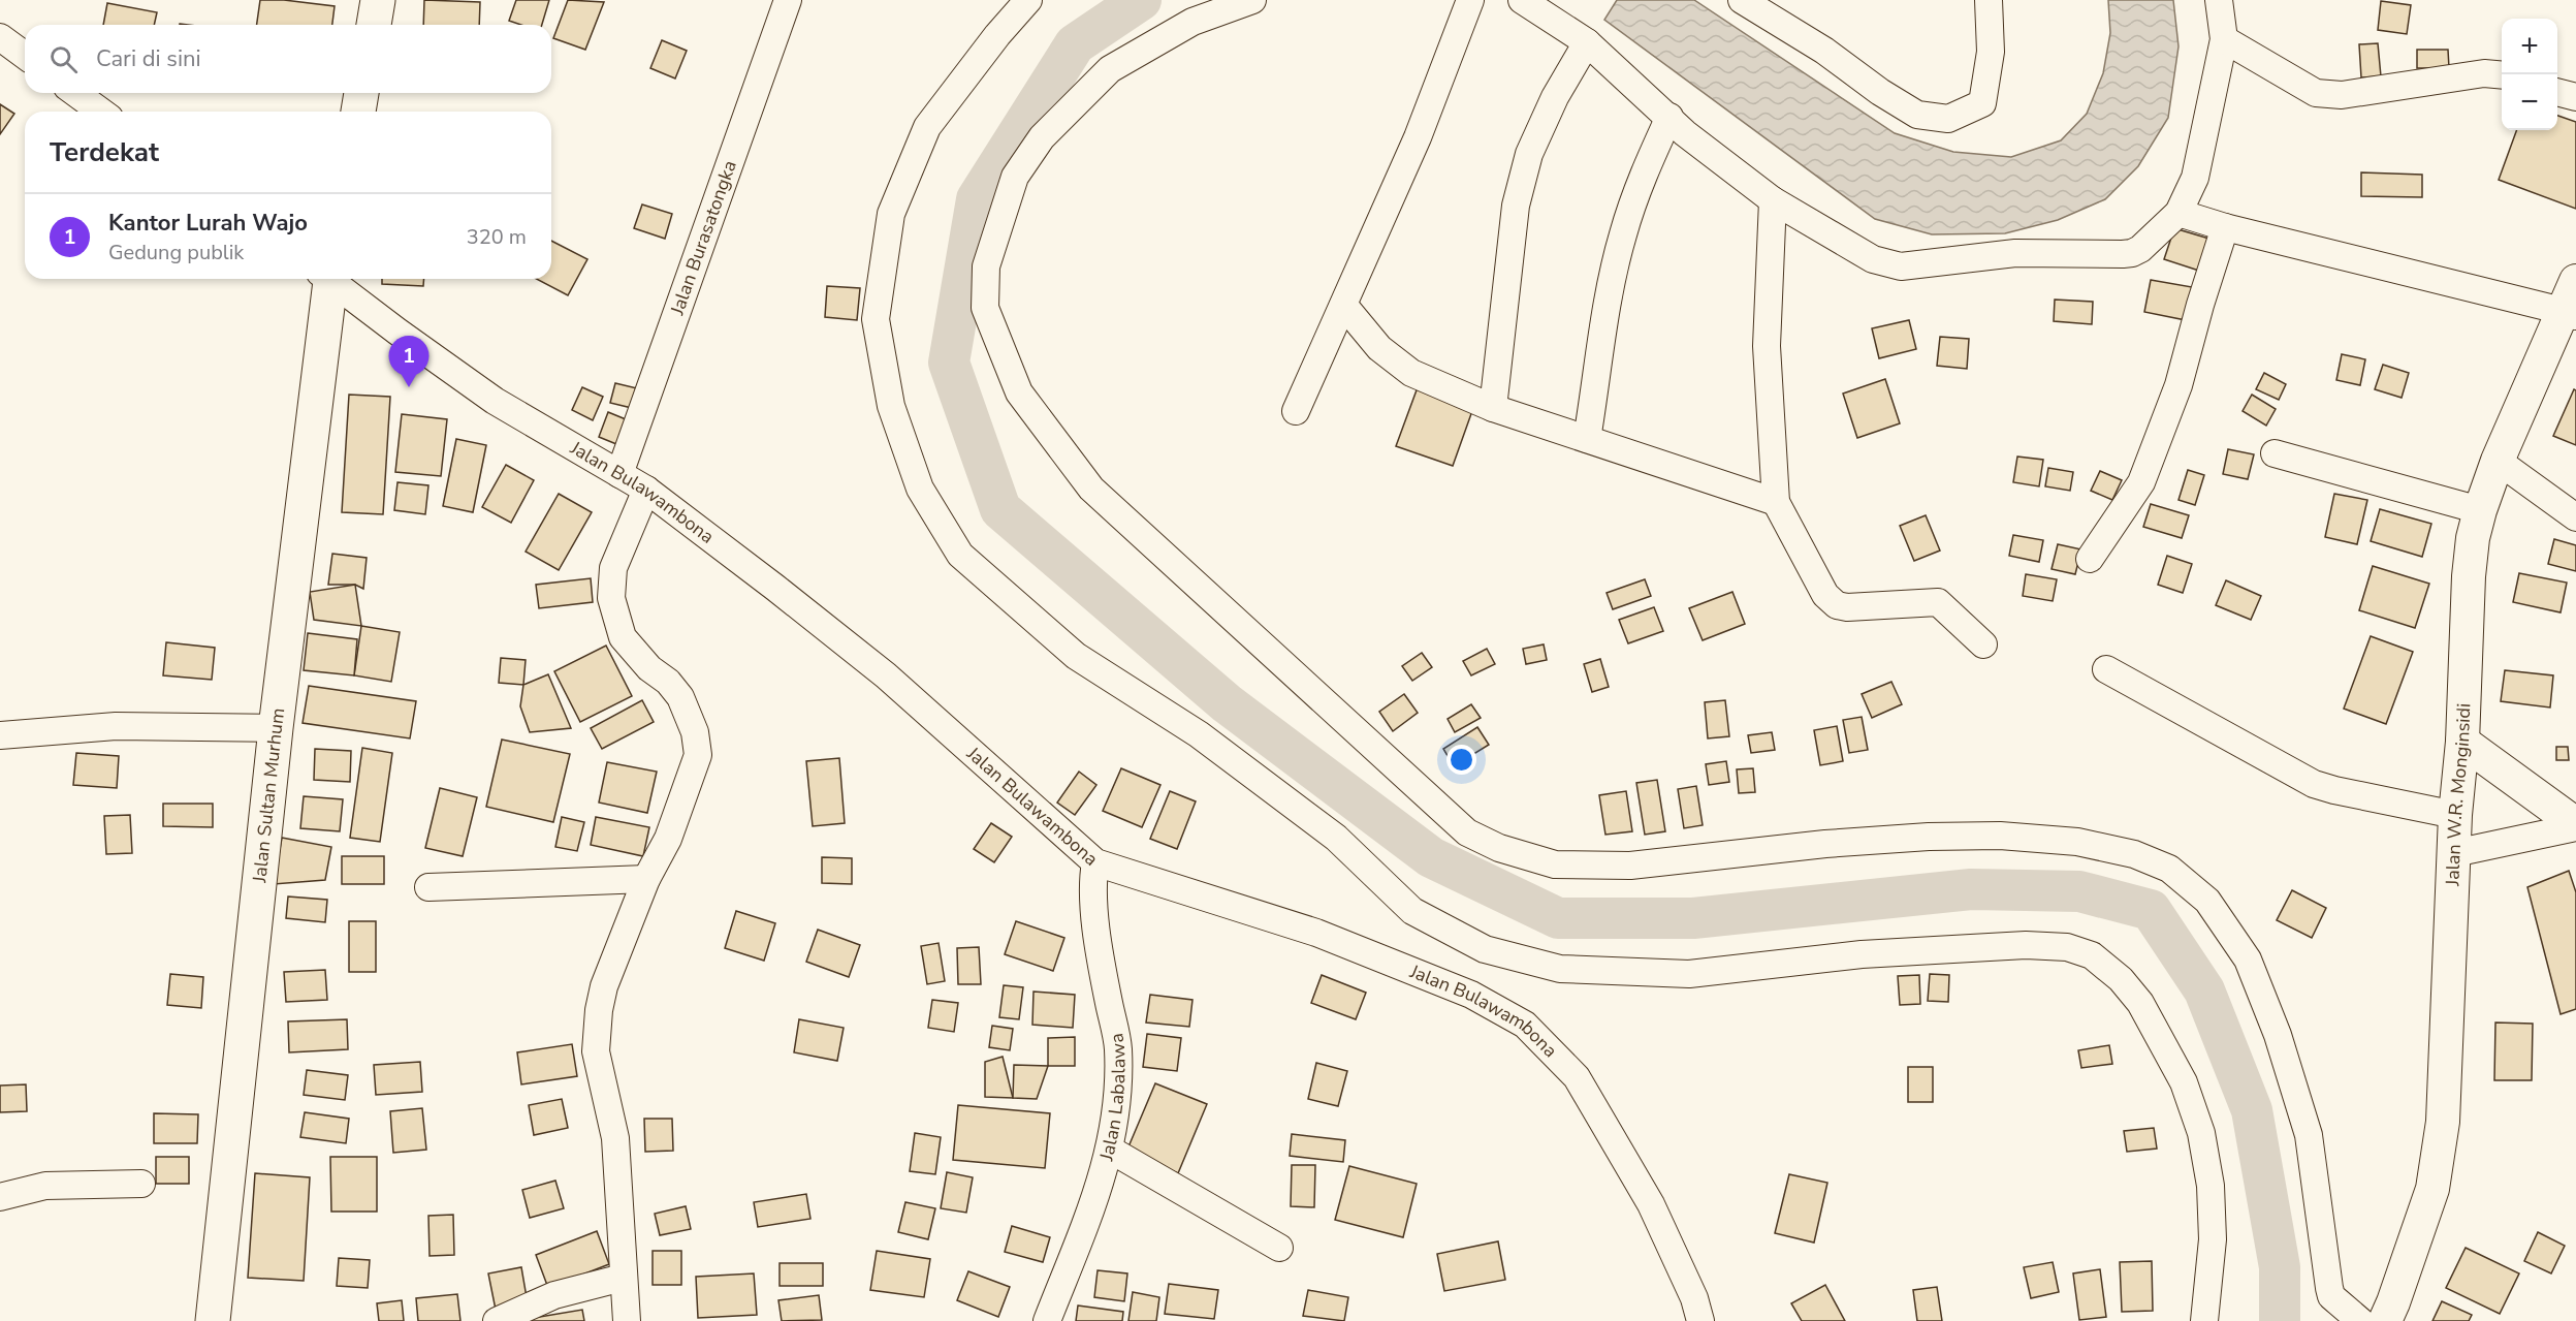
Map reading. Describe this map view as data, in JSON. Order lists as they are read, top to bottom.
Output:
{
  "streets": {
    "highway": ["Jalan Sultan Murhum"],
    "main road": ["Jalan W.R. Monginsidi"],
    "street": ["Jalan Burasatongka", "Jalan Bulawambona", "Jalan Labalawa"]
  },
  "crossings": [
    ["Jalan Burasatongka", "Jalan Bulawambona"],
    ["Jalan Bulawambona", "Jalan Labalawa"]
  ],
  "page": {
    "map_buttons": ["+", "−"],
    "search": "Cari di sini",
    "heading": "Terdekat",
    "list": [
      {
        "mark": "1",
        "name": "Kantor Lurah Wajo",
        "note": "Gedung publik",
        "value": "320 m"
      }
    ],
    "pins": "1"
  }
}
